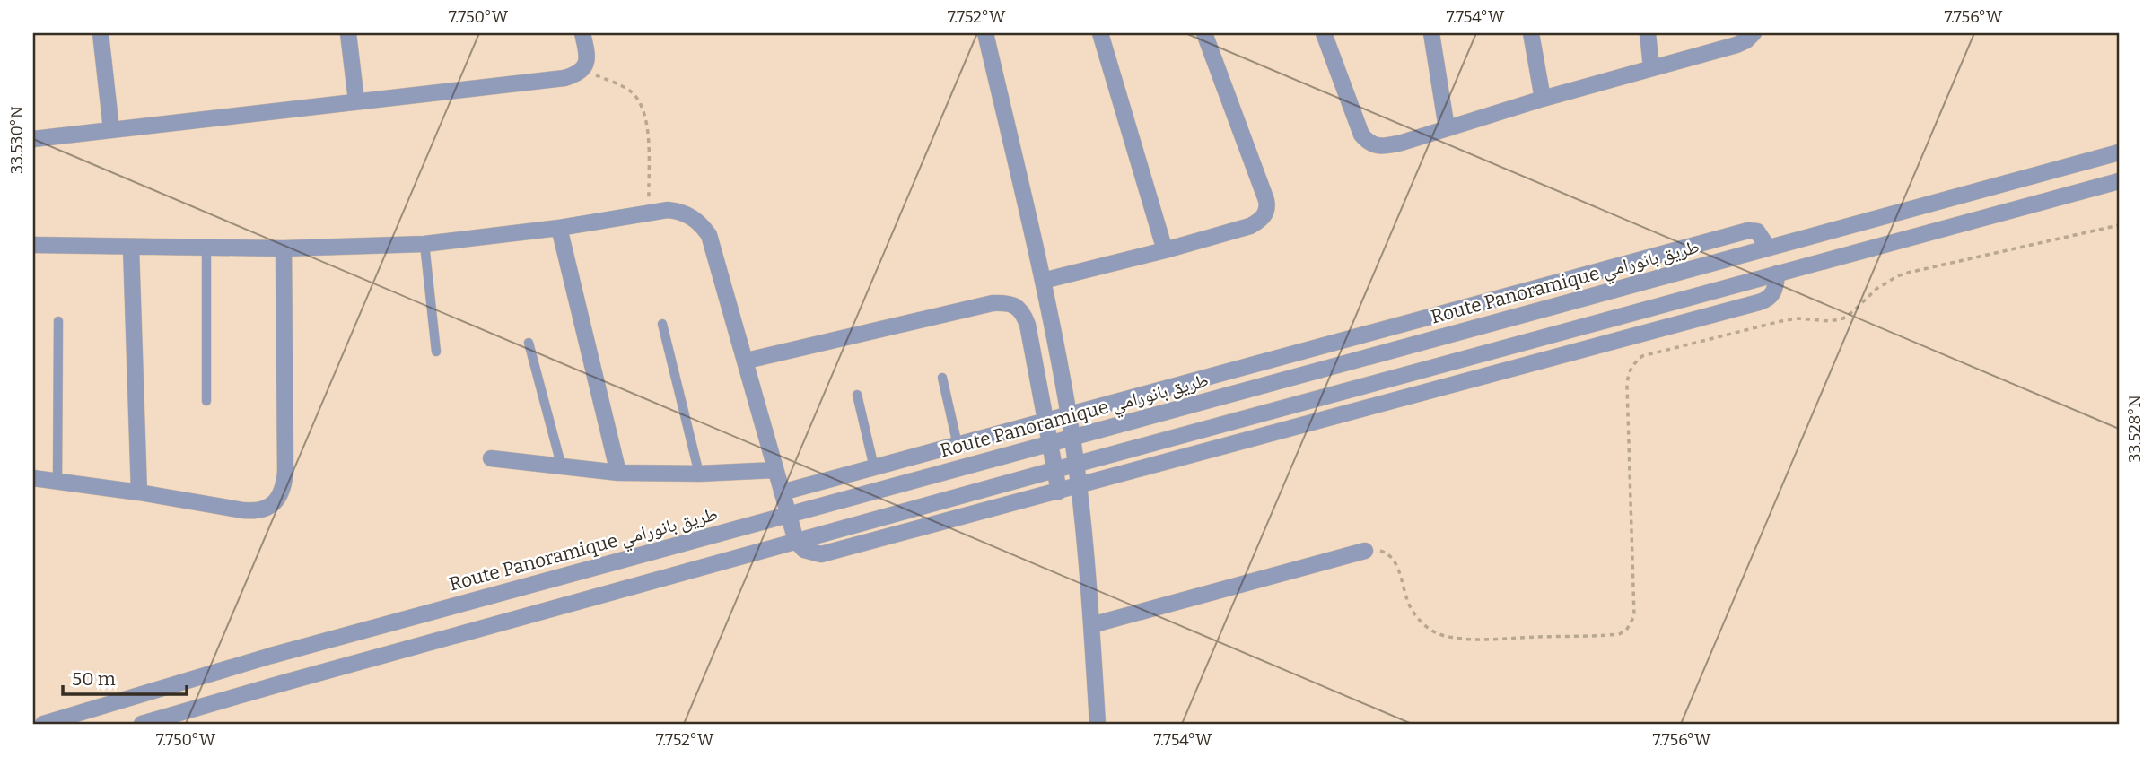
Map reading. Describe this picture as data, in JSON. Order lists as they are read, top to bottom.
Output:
{
  "streets": {
    "street": ["Route Panoramique طريق بانورامي"]
  },
  "scale_bar": "50 m",
  "coordinates": [
    "7.750°W",
    "7.752°W",
    "7.754°W",
    "7.756°W",
    "33.530°N",
    "33.528°N"
  ]
}
